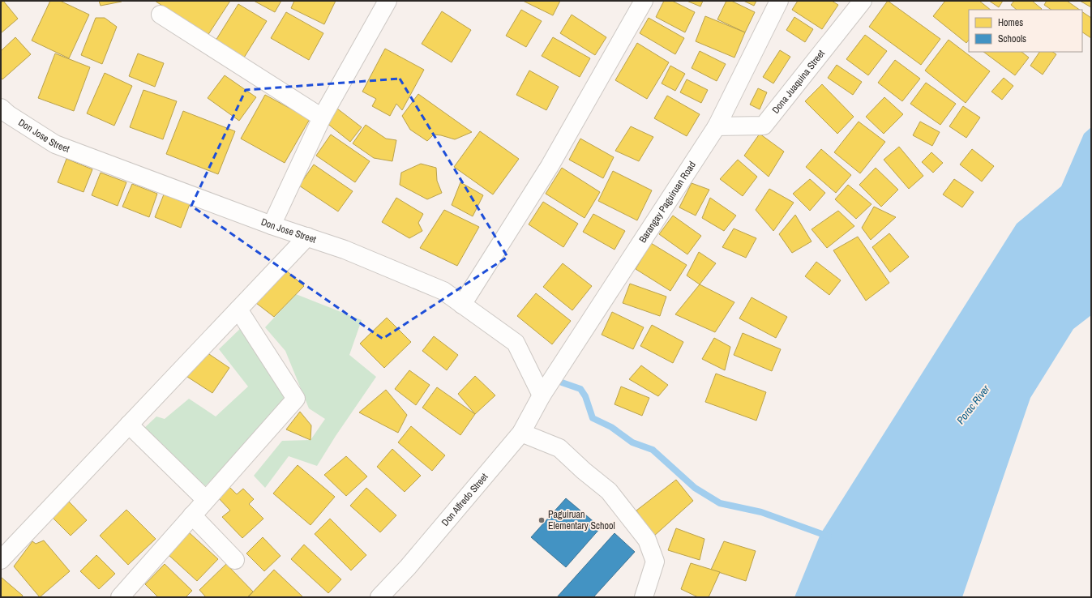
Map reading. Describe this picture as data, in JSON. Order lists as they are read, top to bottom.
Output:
{
  "streets": {
    "street": [
      "Dona Juaquina Street",
      "Don Jose Street",
      "Barangay Paguiruan Road",
      "Don Alfredo Street"
    ]
  },
  "crossings": [
    ["Dona Juaquina Street", "Barangay Paguiruan Road"],
    ["Don Jose Street", "Barangay Paguiruan Road"],
    ["Don Jose Street", "Don Alfredo Street"],
    ["Barangay Paguiruan Road", "Don Alfredo Street"]
  ],
  "water": ["Porac River"],
  "places": ["Paguiruan Elementary School"],
  "legend": ["Homes", "Schools"]
}
